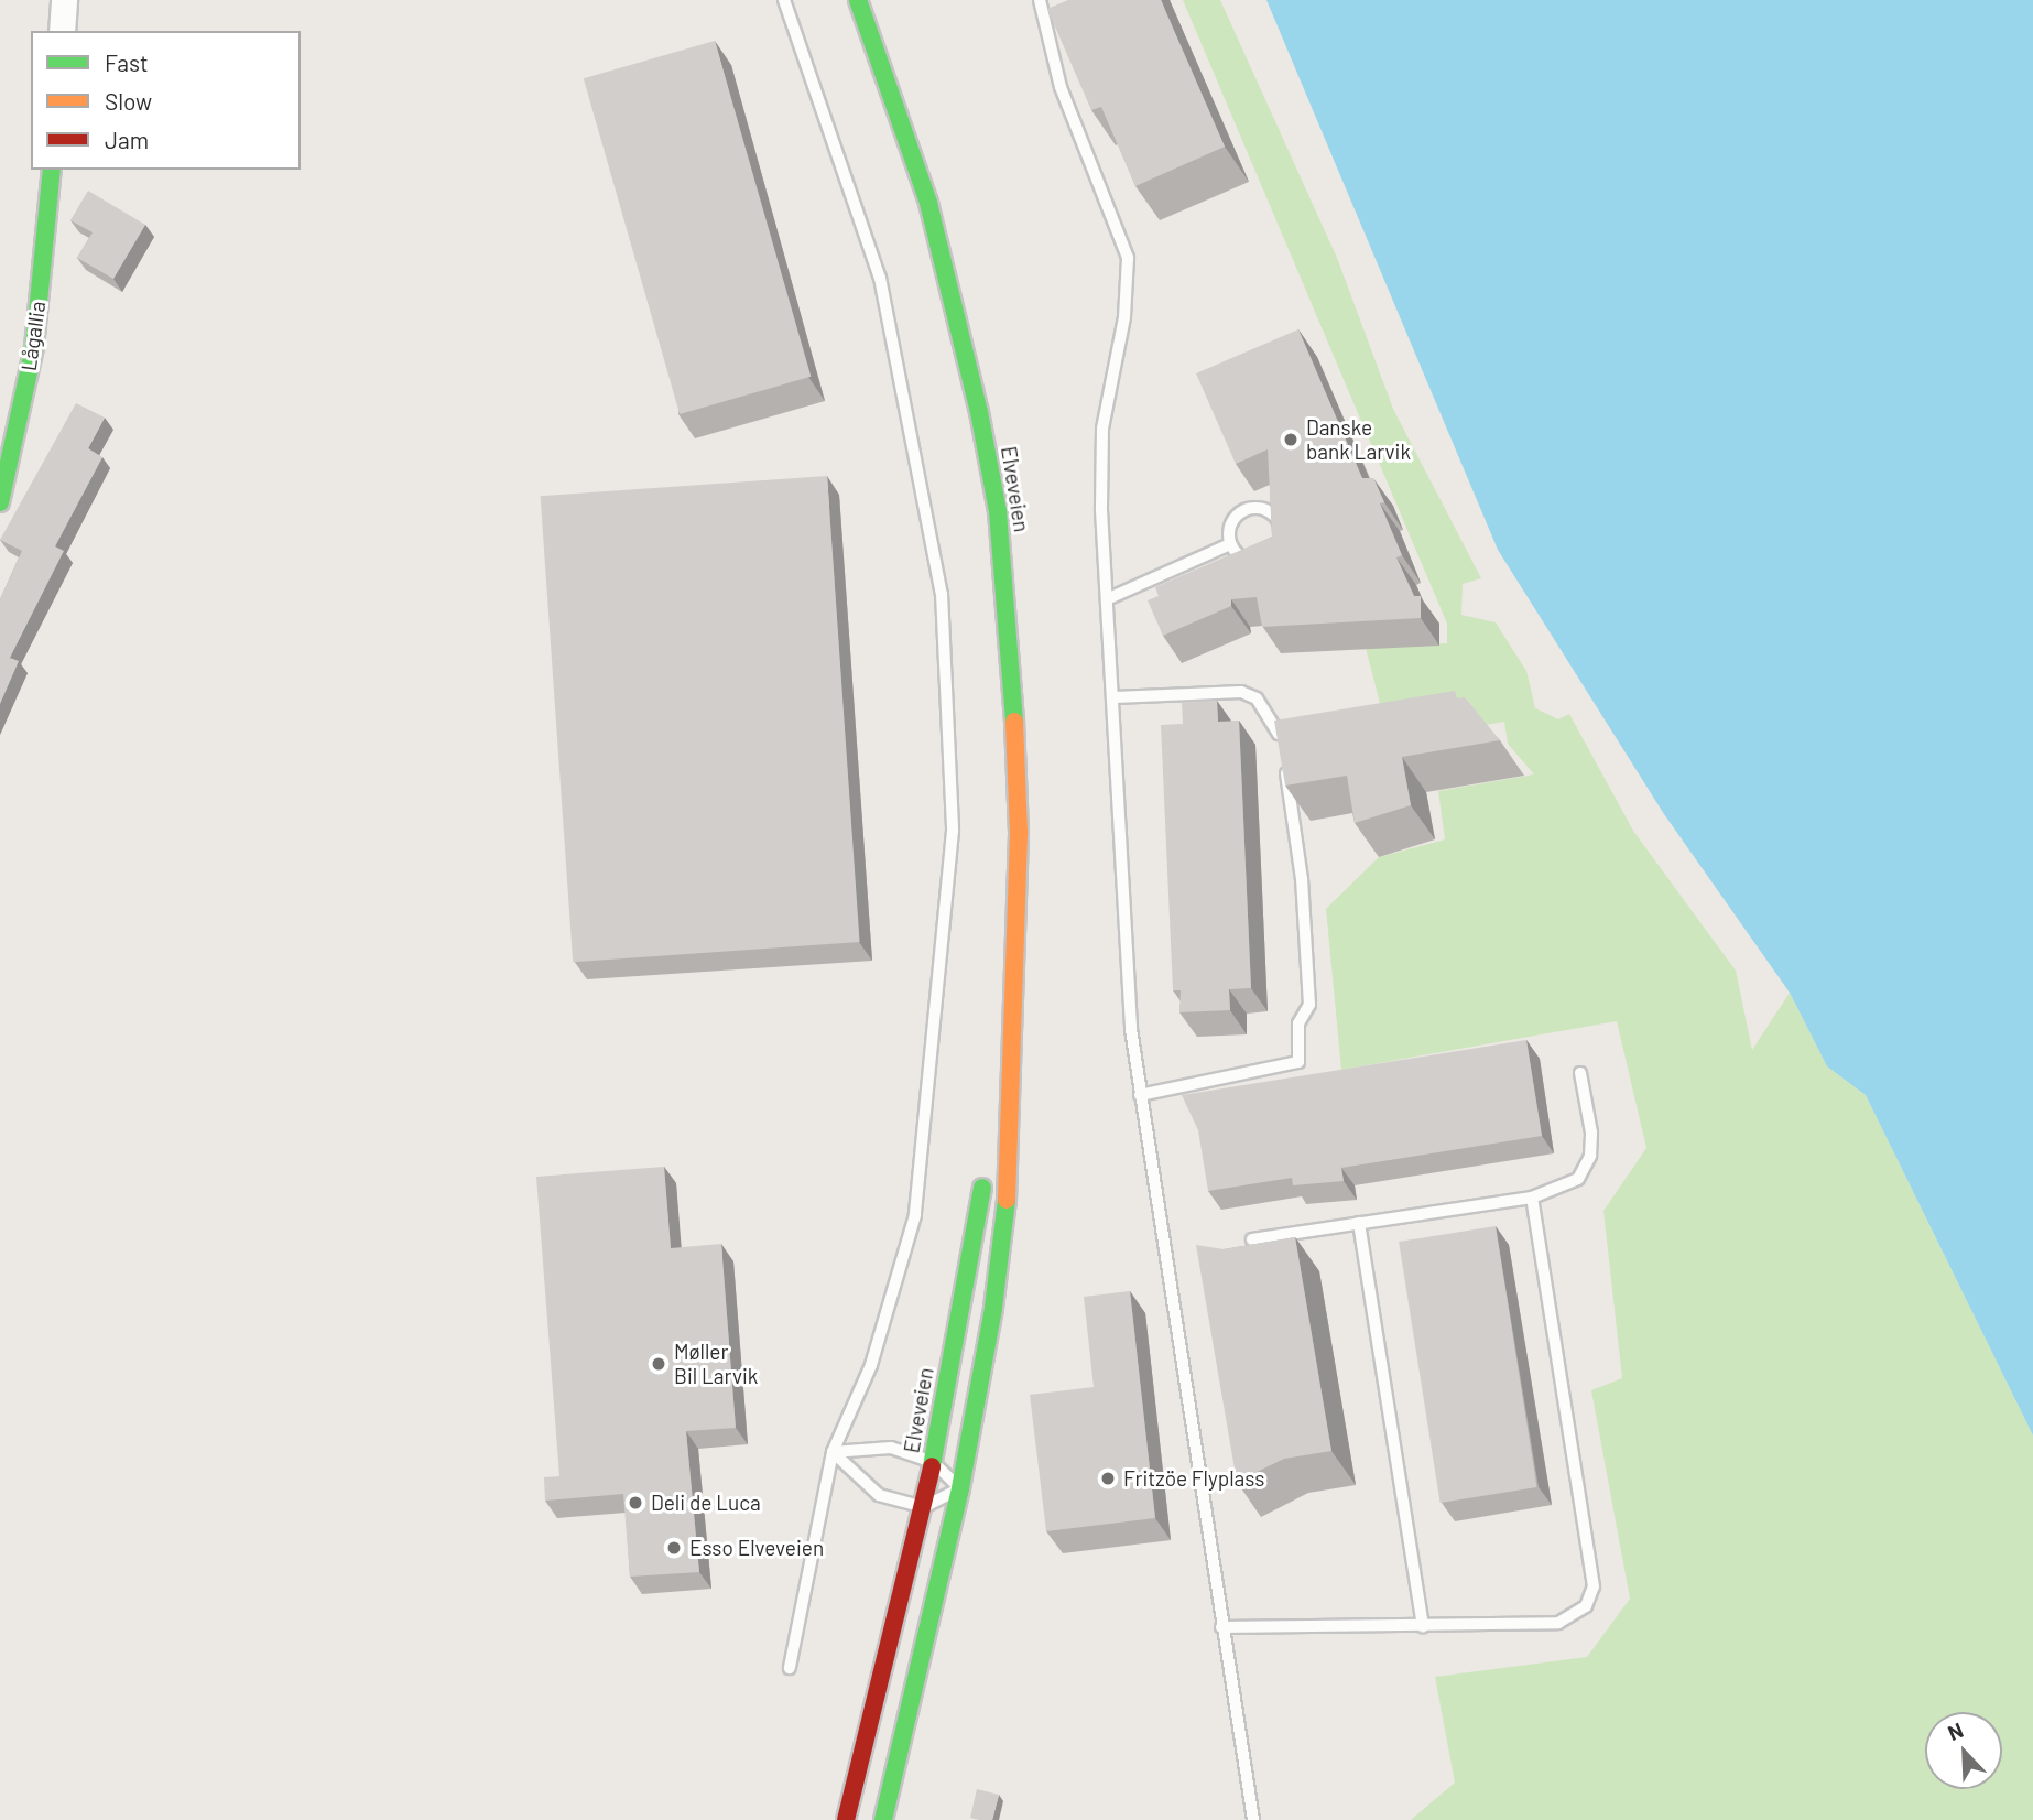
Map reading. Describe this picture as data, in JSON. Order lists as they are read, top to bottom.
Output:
{
  "streets": {
    "main road": ["Lågallia", "Elveveien"]
  },
  "places": [
    "Danske bank Larvik",
    "Møller Bil Larvik",
    "Fritzöe Flyplass",
    "Deli de Luca",
    "Esso Elveveien"
  ],
  "legend": ["Fast", "Slow", "Jam"],
  "north": "top left"
}
